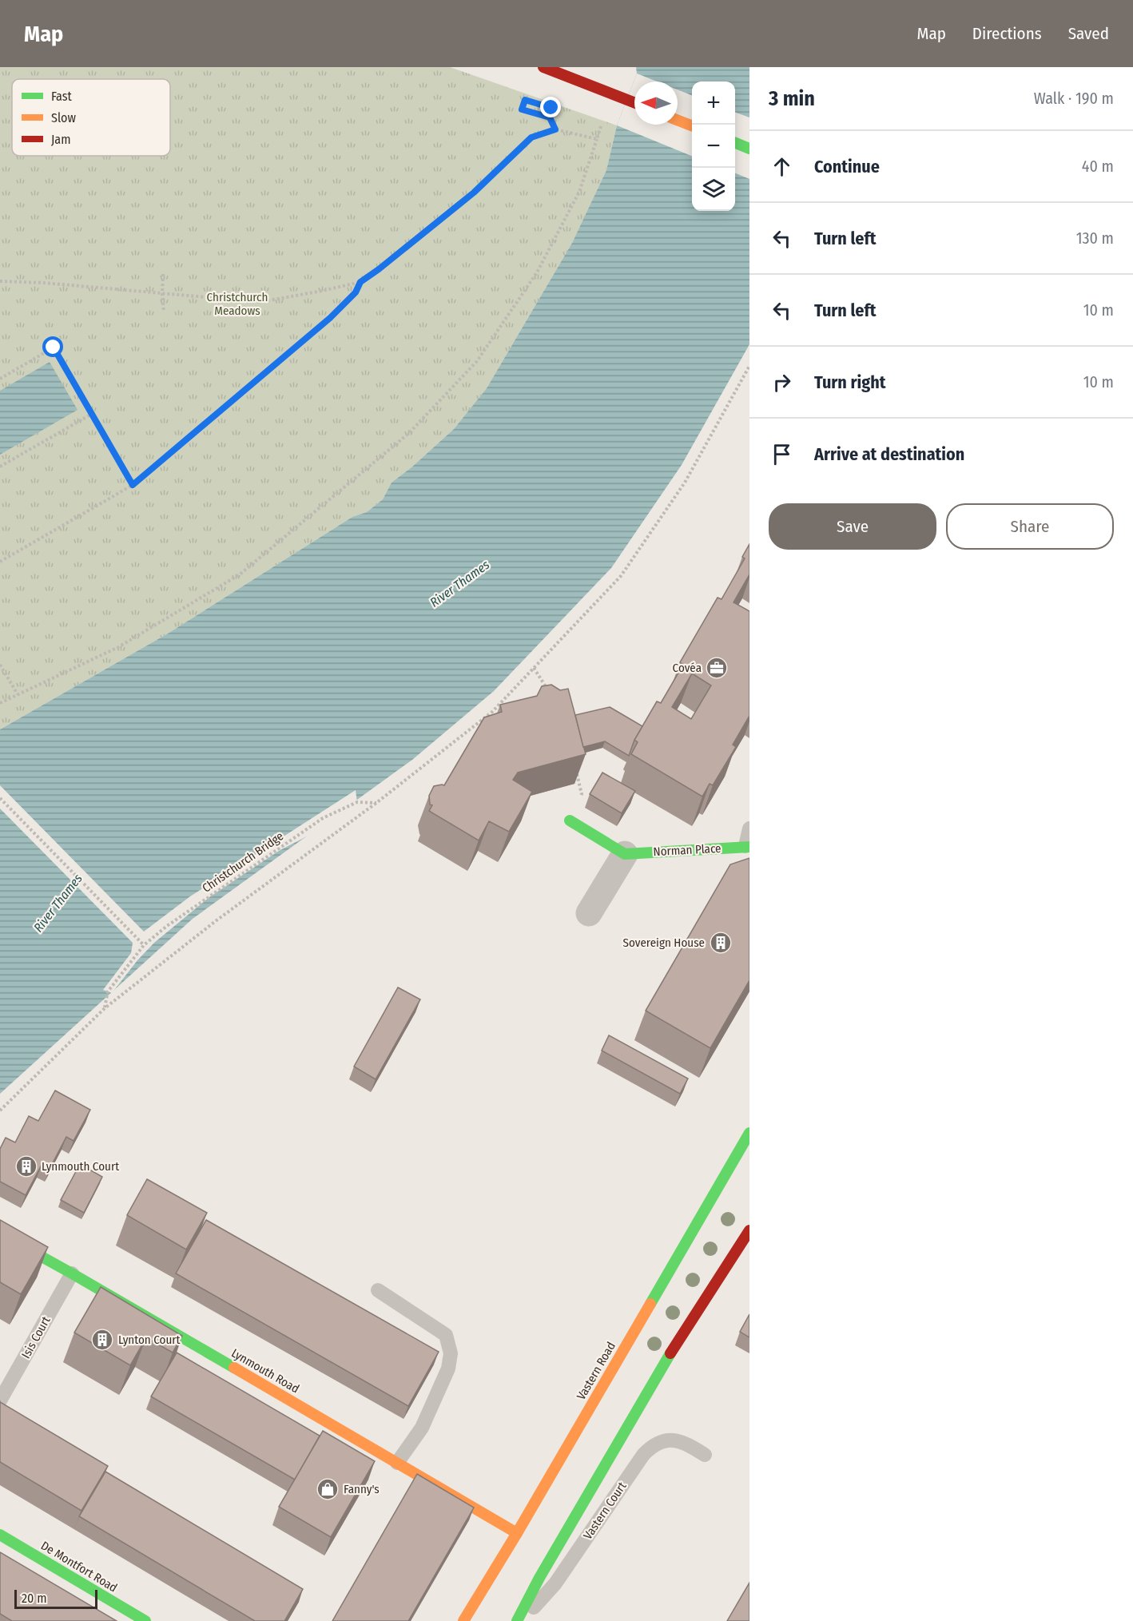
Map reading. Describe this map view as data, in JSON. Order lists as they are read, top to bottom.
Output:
{
  "streets": {
    "main road": [
      "Norman Place",
      "Lynmouth Road",
      "Vastern Road",
      "De Montfort Road"
    ],
    "lane": ["Isis Court", "Vastern Court"],
    "path": ["Christchurch Bridge"]
  },
  "crossings": [
    ["Isis Court", "Lynmouth Road"],
    ["Lynmouth Road", "Vastern Road"]
  ],
  "water": ["River Thames"],
  "parks": ["Christchurch Meadows"],
  "places": {
    "office": ["Covéa"],
    "building": ["Sovereign House", "Lynmouth Court", "Lynton Court"],
    "shop": ["Fanny's"]
  },
  "legend": ["Fast", "Slow", "Jam"],
  "scale_bar": "20 m",
  "north": "left",
  "page": {
    "header": "Map",
    "nav": ["Map", "Directions", "Saved"],
    "heading": ["3 min", "Walk · 190 m"],
    "map_buttons": ["+", "−"],
    "list": [
      ["Continue", "40 m"],
      ["Turn left", "130 m"],
      ["Turn left", "10 m"],
      ["Turn right", "10 m"],
      "Arrive at destination"
    ],
    "buttons": ["Save", "Share"],
    "scale": "20 m"
  }
}
